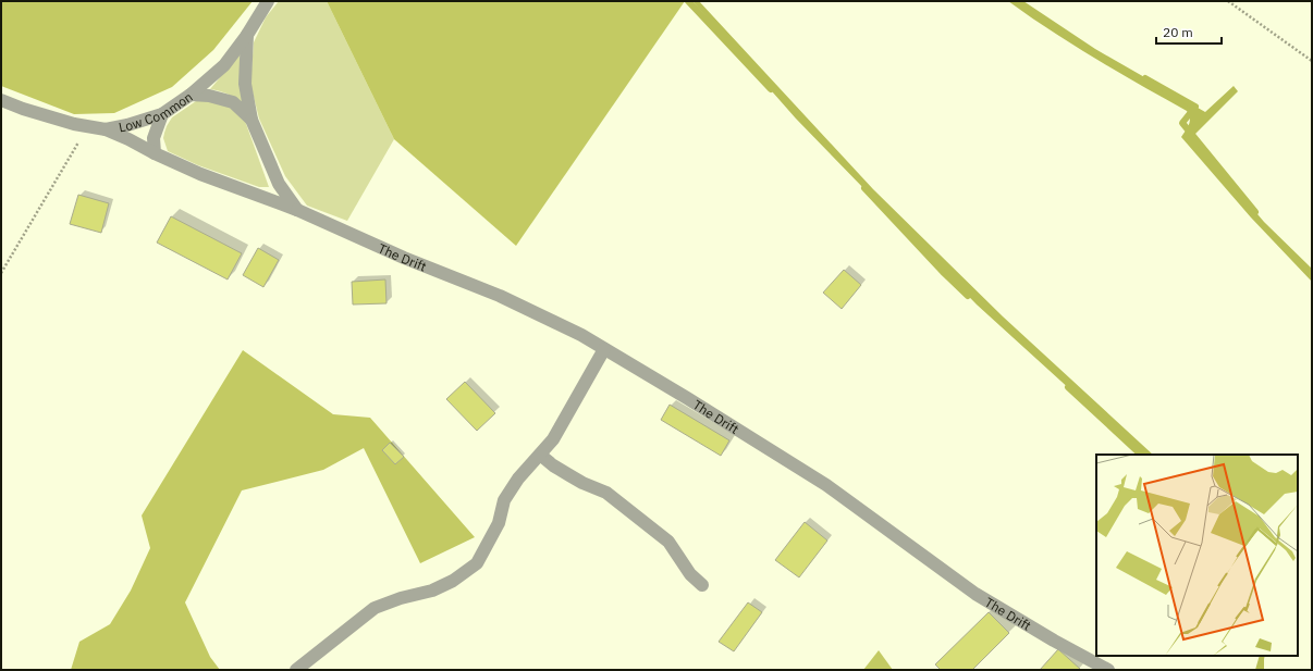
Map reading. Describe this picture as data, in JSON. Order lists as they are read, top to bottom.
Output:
{
  "streets": {
    "street": ["Low Common", "The Drift"]
  },
  "crossings": [
    ["Low Common", "The Drift"]
  ],
  "scale_bar": "20 m"
}
